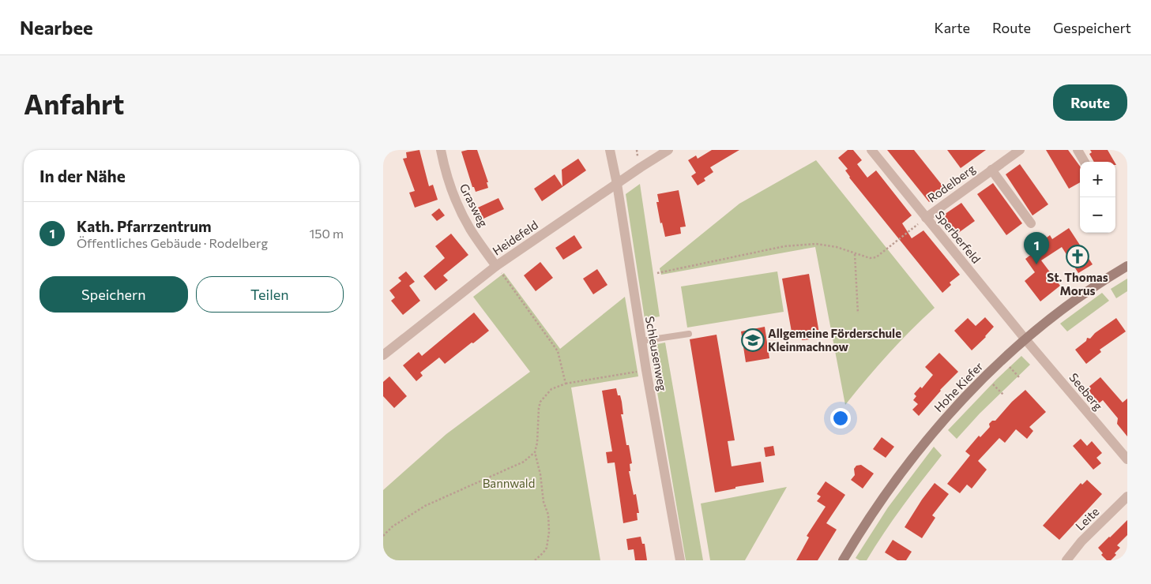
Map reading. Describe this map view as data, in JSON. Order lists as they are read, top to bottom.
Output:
{
  "streets": {
    "street": [
      "Rodelberg",
      "Grasweg",
      "Sperberfeld",
      "Heidefeld",
      "Schleusenweg",
      "Hohe Kiefer",
      "Seeberg",
      "Leite"
    ]
  },
  "crossings": [
    ["Rodelberg", "Sperberfeld"],
    ["Grasweg", "Heidefeld"],
    ["Sperberfeld", "Hohe Kiefer"],
    ["Sperberfeld", "Seeberg"],
    ["Heidefeld", "Schleusenweg"],
    ["Hohe Kiefer", "Seeberg"]
  ],
  "parks": ["Bannwald"],
  "places": {
    "church": ["St. Thomas Morus"],
    "school or university": ["Allgemeine Förderschule Kleinmachnow"]
  },
  "page": {
    "header": "Nearbee",
    "nav": ["Karte", "Route", "Gespeichert"],
    "buttons": [
      "Route",
      ["Speichern", "Teilen"]
    ],
    "title": "Anfahrt",
    "heading": "In der Nähe",
    "map_buttons": ["+", "−"],
    "list": [
      {
        "mark": "1",
        "name": "Kath. Pfarrzentrum",
        "note": "Öffentliches Gebäude · Rodelberg",
        "value": "150 m"
      }
    ],
    "pins": "1"
  }
}
